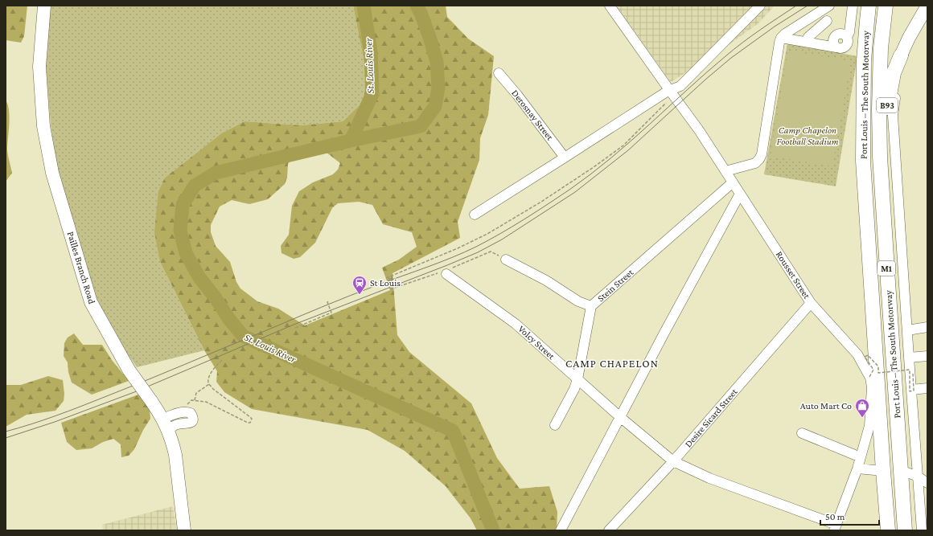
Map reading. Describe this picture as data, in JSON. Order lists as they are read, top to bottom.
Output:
{
  "streets": {
    "highway": ["Port Louis – The South Motorway", "B93", "M1"],
    "main road": ["Pailles Branch Road"],
    "street": [
      "Derosnay Street",
      "Rousset Street",
      "Stein Street",
      "Volcy Street",
      "Desire Sicard Street"
    ]
  },
  "crossings": [
    ["Port Louis – The South Motorway", "B93"],
    ["Rousset Street", "Stein Street"],
    ["Rousset Street", "Volcy Street"],
    ["Rousset Street", "Desire Sicard Street"],
    ["Stein Street", "Volcy Street"],
    ["Volcy Street", "Desire Sicard Street"]
  ],
  "districts": ["CAMP CHAPELON"],
  "water": ["St. Louis River"],
  "parks": ["Camp Chapelon Football Stadium"],
  "places": {
    "station": ["St Louis"],
    "shop": ["Auto Mart Co"]
  },
  "scale_bar": "50 m"
}
